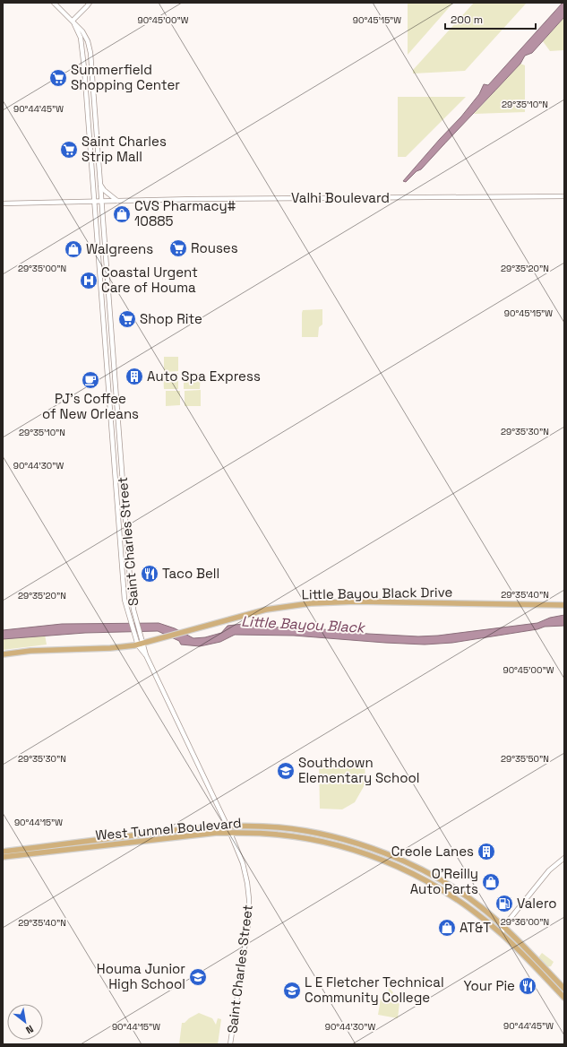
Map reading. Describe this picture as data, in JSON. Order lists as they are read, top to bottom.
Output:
{
  "streets": {
    "main road": ["Little Bayou Black Drive", "West Tunnel Boulevard"],
    "street": ["Valhi Boulevard", "Saint Charles Street"]
  },
  "crossings": [
    ["Valhi Boulevard", "Saint Charles Street"],
    ["Saint Charles Street", "Little Bayou Black Drive"],
    ["Saint Charles Street", "West Tunnel Boulevard"]
  ],
  "water": ["Little Bayou Black"],
  "places": {
    "supermarket": [
      "Summerfield Shopping Center",
      "Saint Charles Strip Mall",
      "Rouses",
      "Shop Rite"
    ],
    "shop": [
      "CVS Pharmacy# 10885",
      "Walgreens",
      "O'Reilly Auto Parts",
      "AT&T"
    ],
    "hospital": ["Coastal Urgent Care of Houma"],
    "building": ["Auto Spa Express", "Creole Lanes"],
    "cafe": ["PJ's Coffee of New Orleans"],
    "restaurant": ["Taco Bell", "Your Pie"],
    "school or university": ["Southdown Elementary School", "Houma Junior High School", "L E Fletcher Technical Community College"],
    "fuel station": ["Valero"]
  },
  "scale_bar": "200 m",
  "north": "bottom right",
  "coordinates": [
    "90°45'00\"W",
    "90°45'15\"W",
    "29°35'10\"N",
    "90°44'45\"W",
    "29°35'20\"N",
    "29°35'00\"N",
    "29°35'30\"N",
    "90°44'30\"W",
    "29°35'40\"N",
    "29°35'50\"N",
    "90°44'15\"W",
    "29°36'00\"N"
  ]
}
